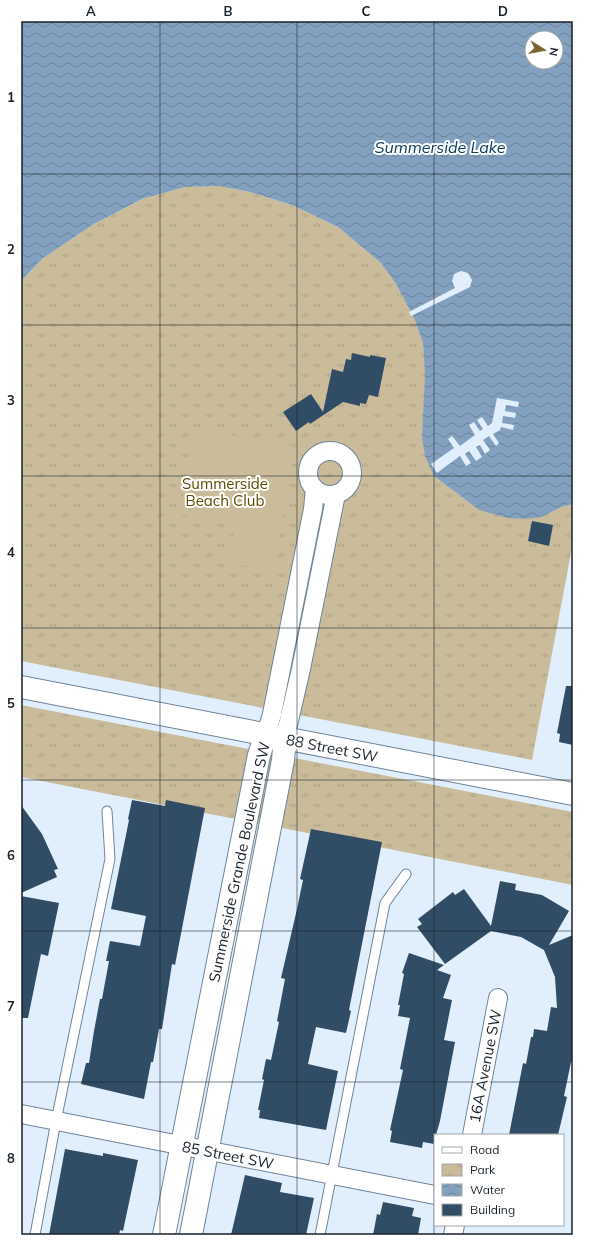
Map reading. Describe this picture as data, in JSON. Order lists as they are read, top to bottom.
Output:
{
  "streets": {
    "street": [
      "88 Street SW",
      "Summerside Grande Boulevard SW",
      "16A Avenue SW",
      "85 Street SW"
    ]
  },
  "crossings": [
    ["88 Street SW", "Summerside Grande Boulevard SW"],
    ["Summerside Grande Boulevard SW", "85 Street SW"]
  ],
  "water": ["Summerside Lake"],
  "parks": ["Summerside Beach Club"],
  "legend": [
    "Road",
    "Park",
    "Water",
    "Building"
  ],
  "north": "right",
  "grid": {
    "columns": [
      "A",
      "B",
      "C",
      "D"
    ],
    "rows": [
      "1",
      "2",
      "3",
      "4",
      "5",
      "6",
      "7",
      "8"
    ]
  }
}
